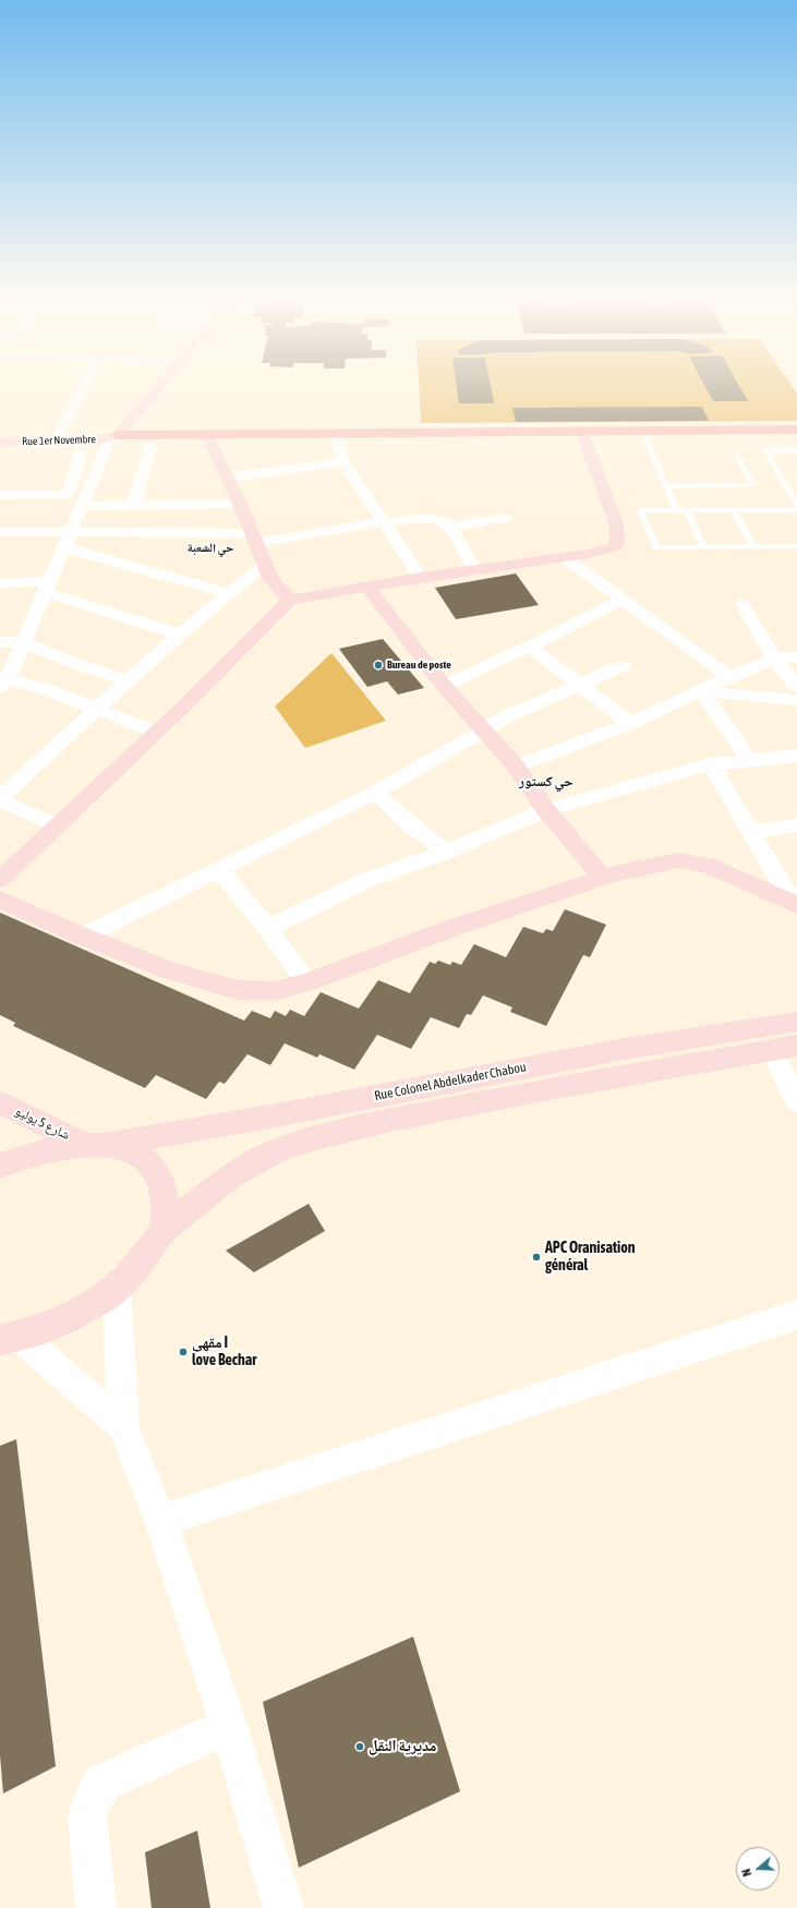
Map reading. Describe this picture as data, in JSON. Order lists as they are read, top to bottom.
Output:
{
  "streets": {
    "main road": ["Rue 1er Novembre"],
    "street": ["Rue Colonel Abdelkader Chabou", "شارع 5 يوليو"]
  },
  "crossings": [
    ["Rue Colonel Abdelkader Chabou", "شارع 5 يوليو"]
  ],
  "districts": ["حي الشعبة", "حي كستور"],
  "places": [
    "Bureau de poste",
    "APC Oranisation général",
    "مقهى I love Bechar",
    "مديرية النقل"
  ],
  "north": "left"
}
